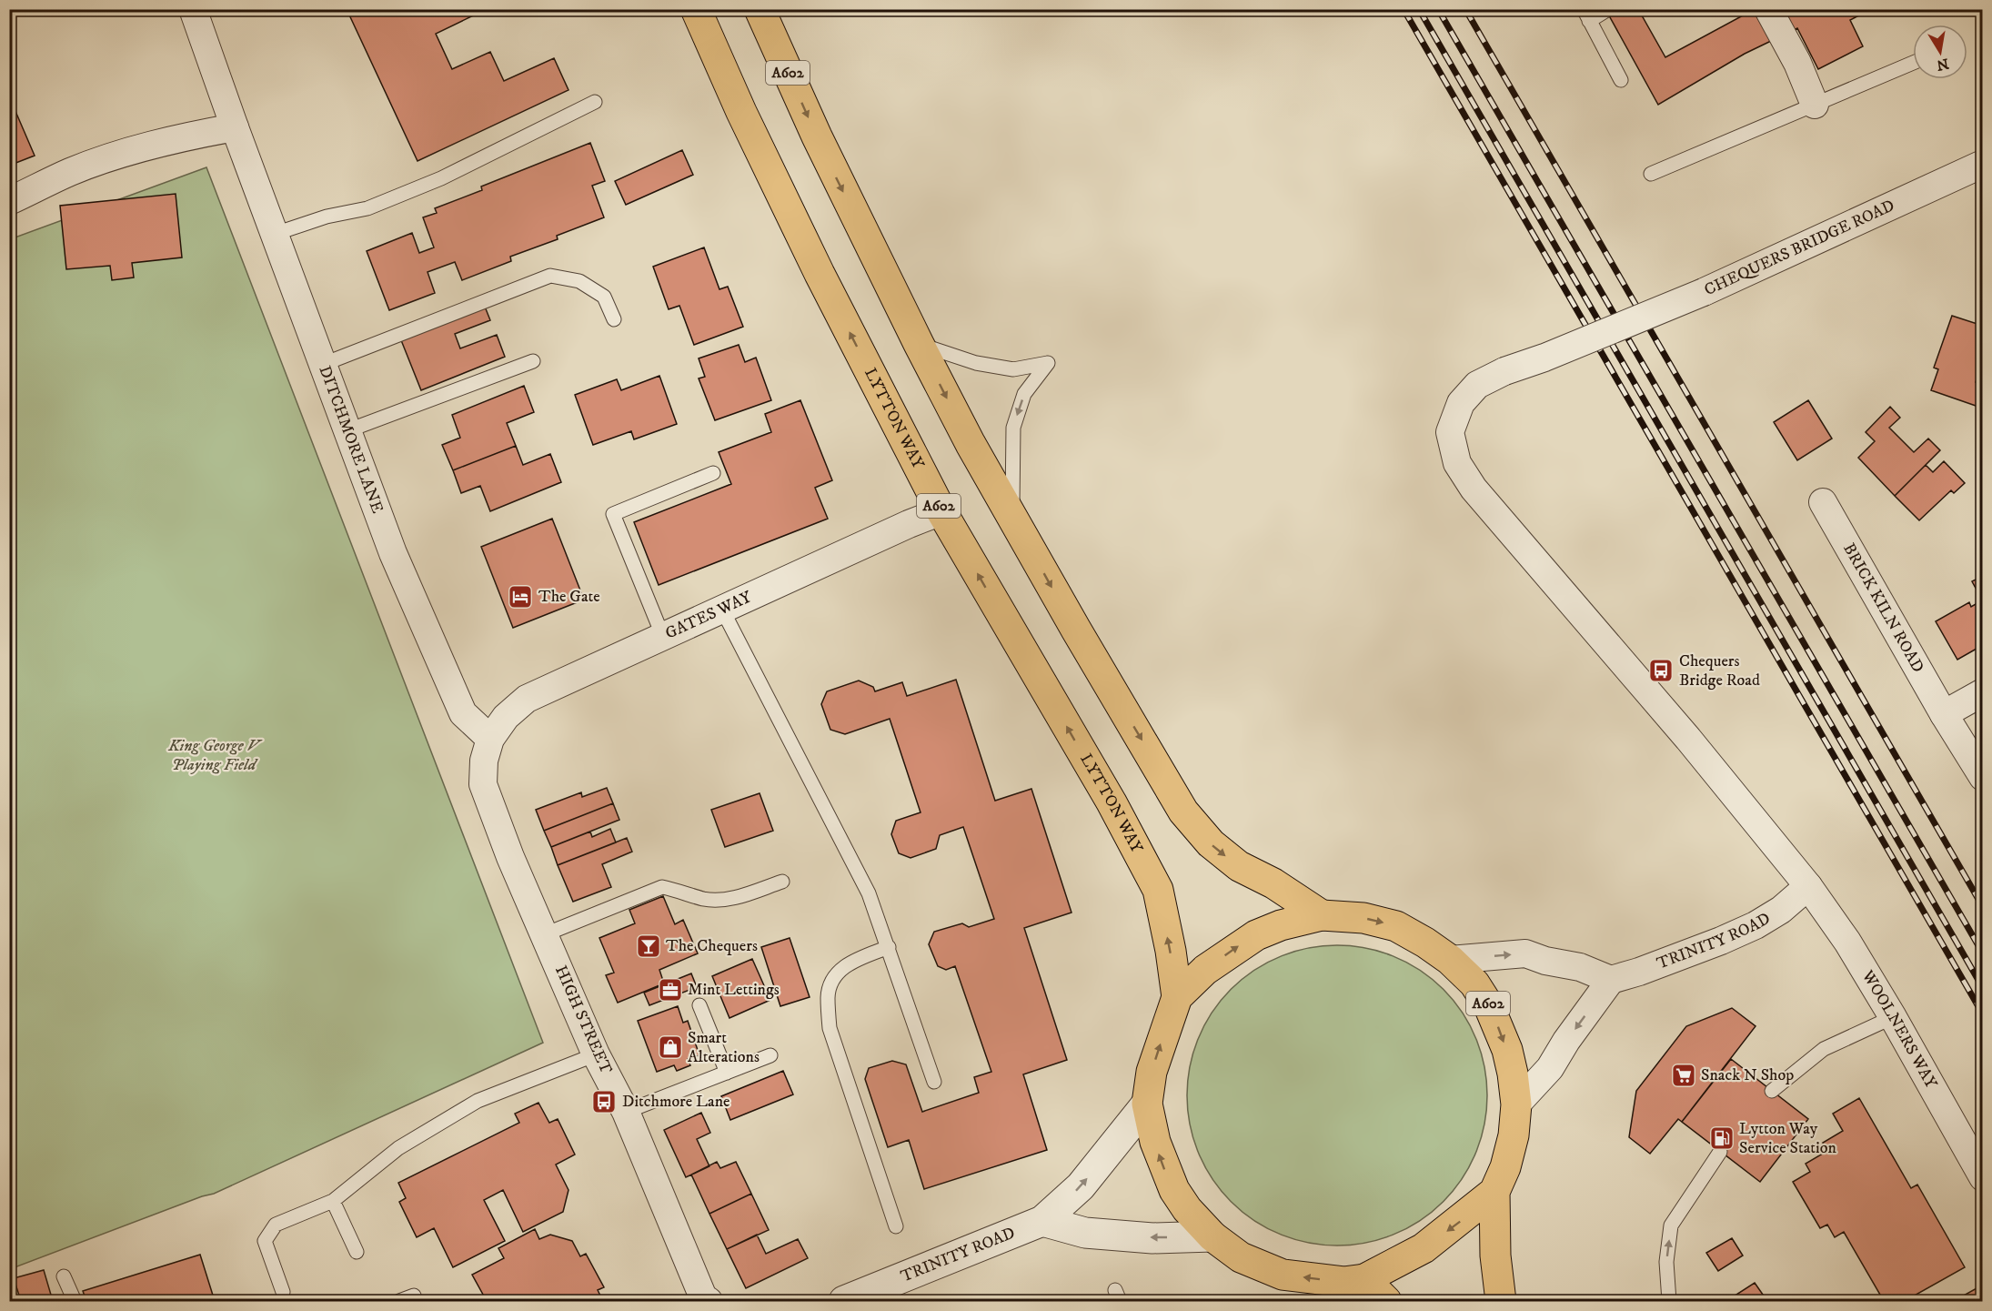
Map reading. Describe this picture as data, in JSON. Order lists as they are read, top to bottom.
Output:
{
  "streets": {
    "main road": ["A602", "LYTTON WAY"],
    "street": [
      "CHEQUERS BRIDGE ROAD",
      "DITCHMORE LANE",
      "BRICK KILN ROAD",
      "GATES WAY",
      "TRINITY ROAD",
      "HIGH STREET",
      "WOOLNERS WAY"
    ]
  },
  "crossings": [
    ["CHEQUERS BRIDGE ROAD", "TRINITY ROAD"],
    ["CHEQUERS BRIDGE ROAD", "WOOLNERS WAY"],
    ["LYTTON WAY", "GATES WAY"],
    ["LYTTON WAY", "TRINITY ROAD"],
    ["DITCHMORE LANE", "GATES WAY"],
    ["DITCHMORE LANE", "HIGH STREET"],
    ["GATES WAY", "HIGH STREET"],
    ["TRINITY ROAD", "WOOLNERS WAY"]
  ],
  "parks": ["King George V Playing Field"],
  "places": {
    "hotel": ["The Gate"],
    "bus stop": ["Chequers Bridge Road", "Ditchmore Lane"],
    "bar": ["The Chequers"],
    "office": ["Mint Lettings"],
    "shop": ["Smart Alterations"],
    "supermarket": ["Snack N Shop"],
    "fuel station": ["Lytton Way Service Station"]
  },
  "north": "bottom"
}
